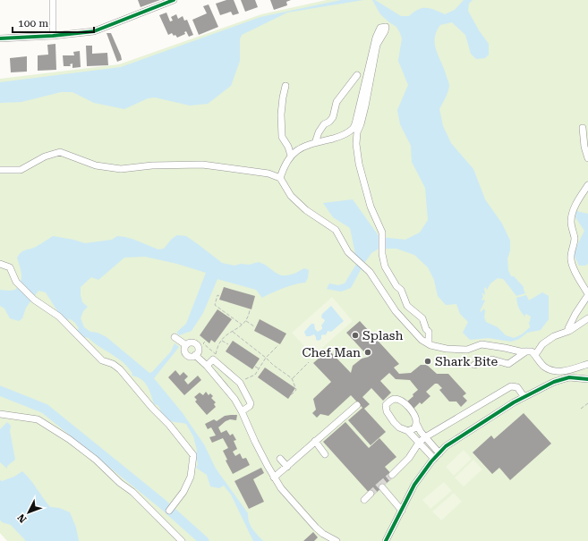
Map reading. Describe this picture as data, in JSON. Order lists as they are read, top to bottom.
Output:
{
  "places": ["Splash", "Chef Man", "Shark Bite"],
  "scale_bar": "100 m",
  "north": "bottom left"
}
